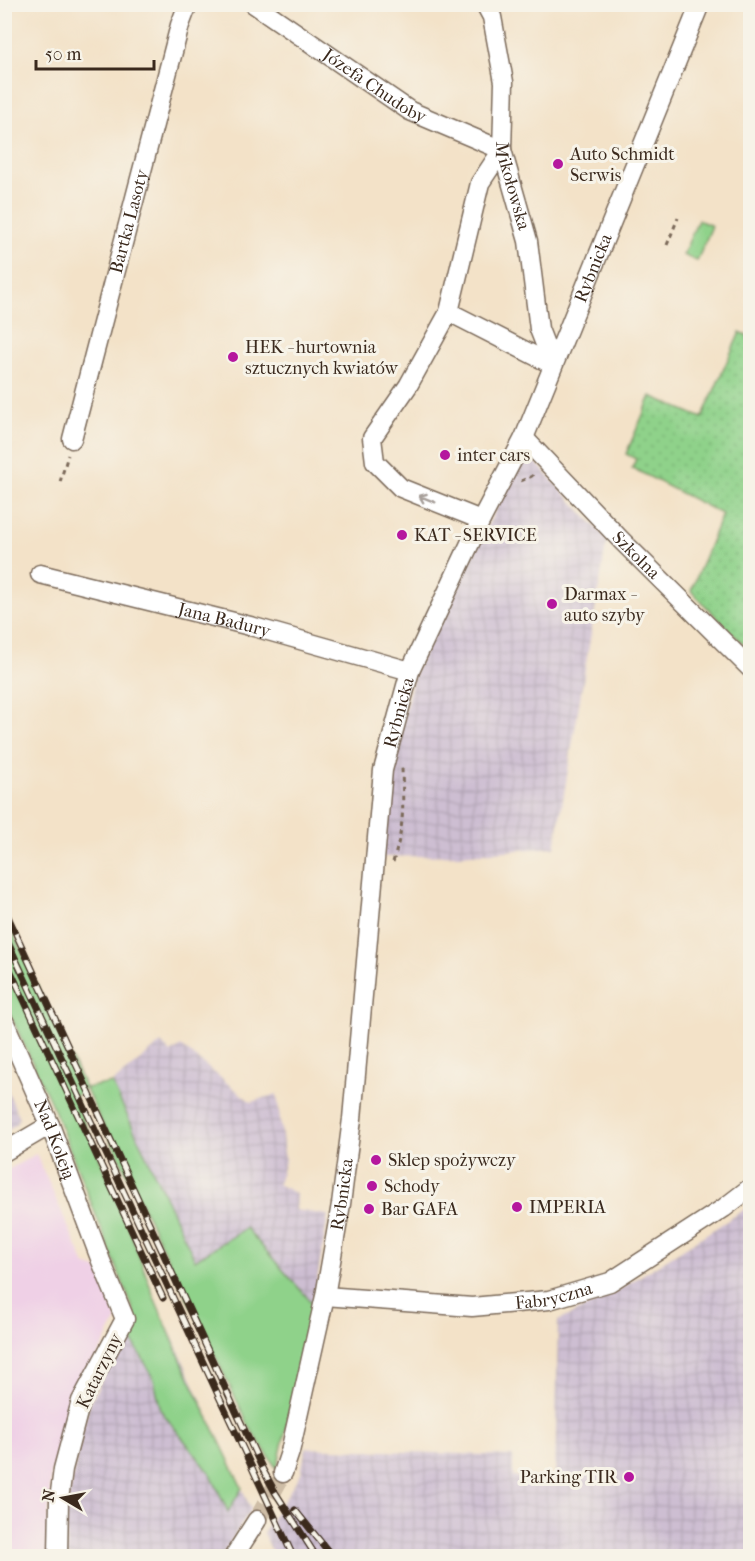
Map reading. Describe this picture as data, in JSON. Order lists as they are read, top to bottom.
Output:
{
  "streets": {
    "street": [
      "Józefa Chudoby",
      "Mikołowska",
      "Bartka Lasoty",
      "Rybnicka",
      "Szkolna",
      "Jana Badury",
      "Nad Koleją",
      "Fabryczna",
      "Katarzyny"
    ]
  },
  "crossings": [
    ["Józefa Chudoby", "Mikołowska"],
    ["Mikołowska", "Rybnicka"],
    ["Rybnicka", "Szkolna"],
    ["Rybnicka", "Jana Badury"],
    ["Rybnicka", "Fabryczna"],
    ["Nad Koleją", "Katarzyny"]
  ],
  "places": [
    "Auto Schmidt Serwis",
    "HEK - hurtownia sztucznych kwiatów",
    "inter cars",
    "KAT - SERVICE",
    "Darmax - auto szyby",
    "Sklep spożywczy",
    "Schody",
    "IMPERIA",
    "Bar GAFA",
    "Parking TIR"
  ],
  "scale_bar": "50 m",
  "north": "left"
}
